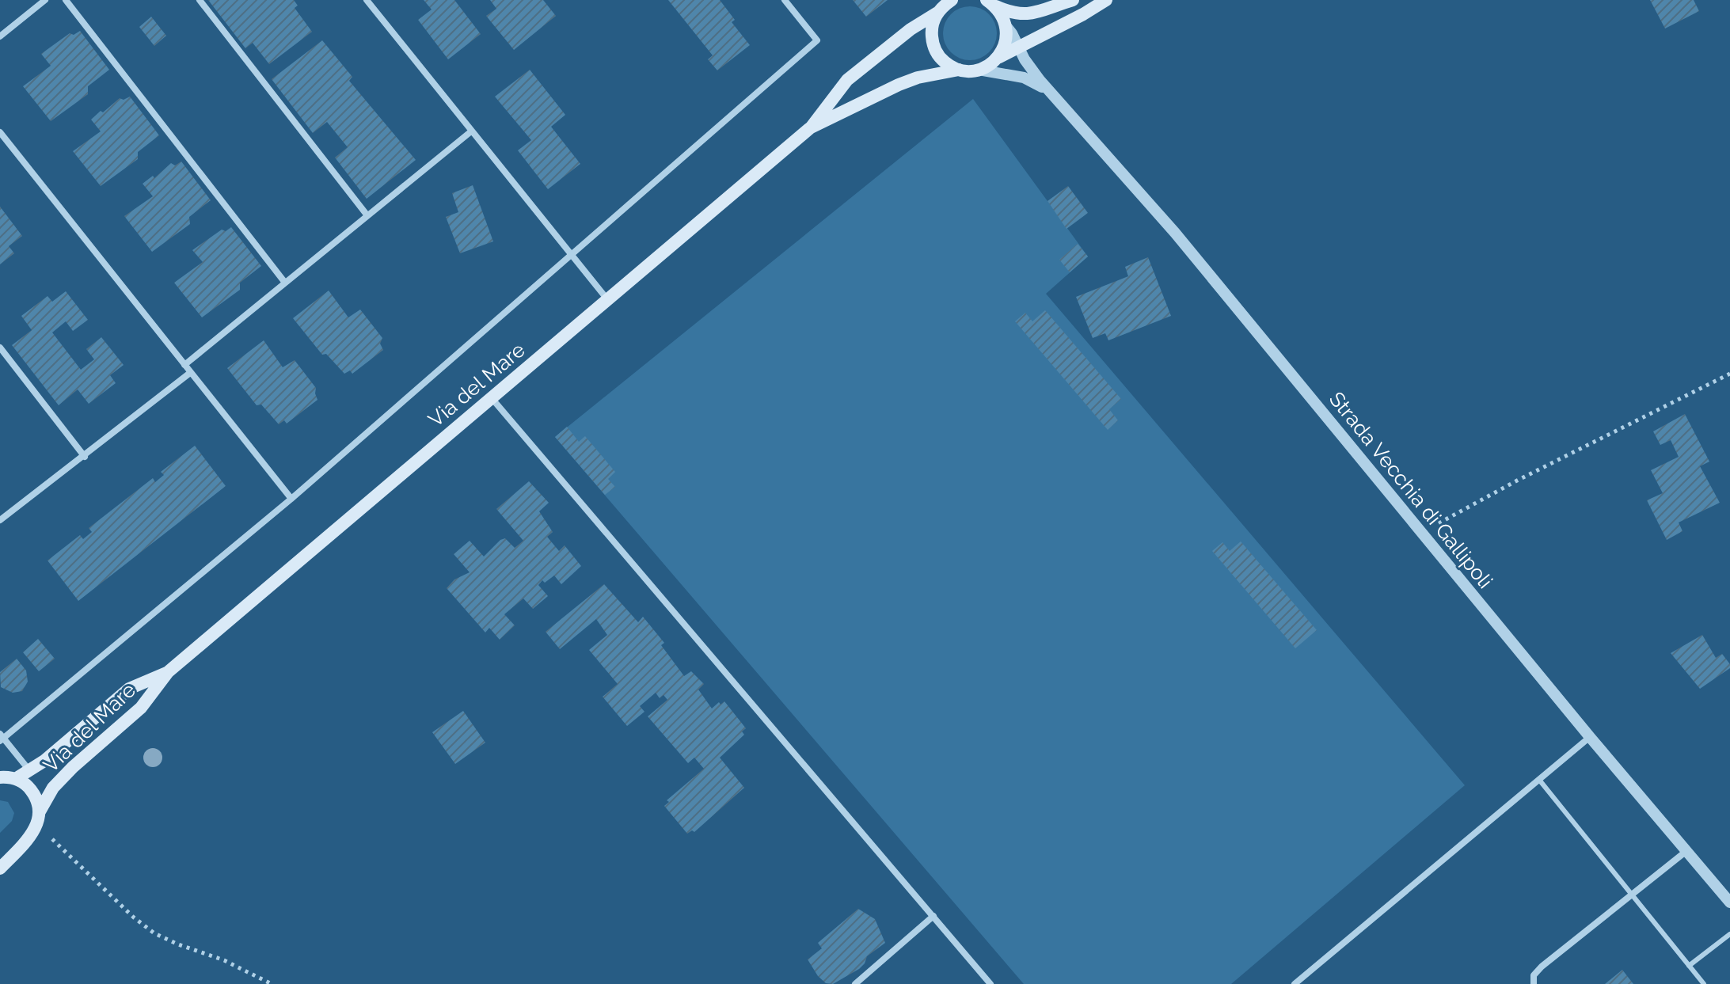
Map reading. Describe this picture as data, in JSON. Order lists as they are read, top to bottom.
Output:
{
  "streets": {
    "main road": ["Via del Mare"],
    "street": ["Strada Vecchia di Gallipoli"]
  },
  "crossings": [
    ["Via del Mare", "Strada Vecchia di Gallipoli"]
  ]
}
